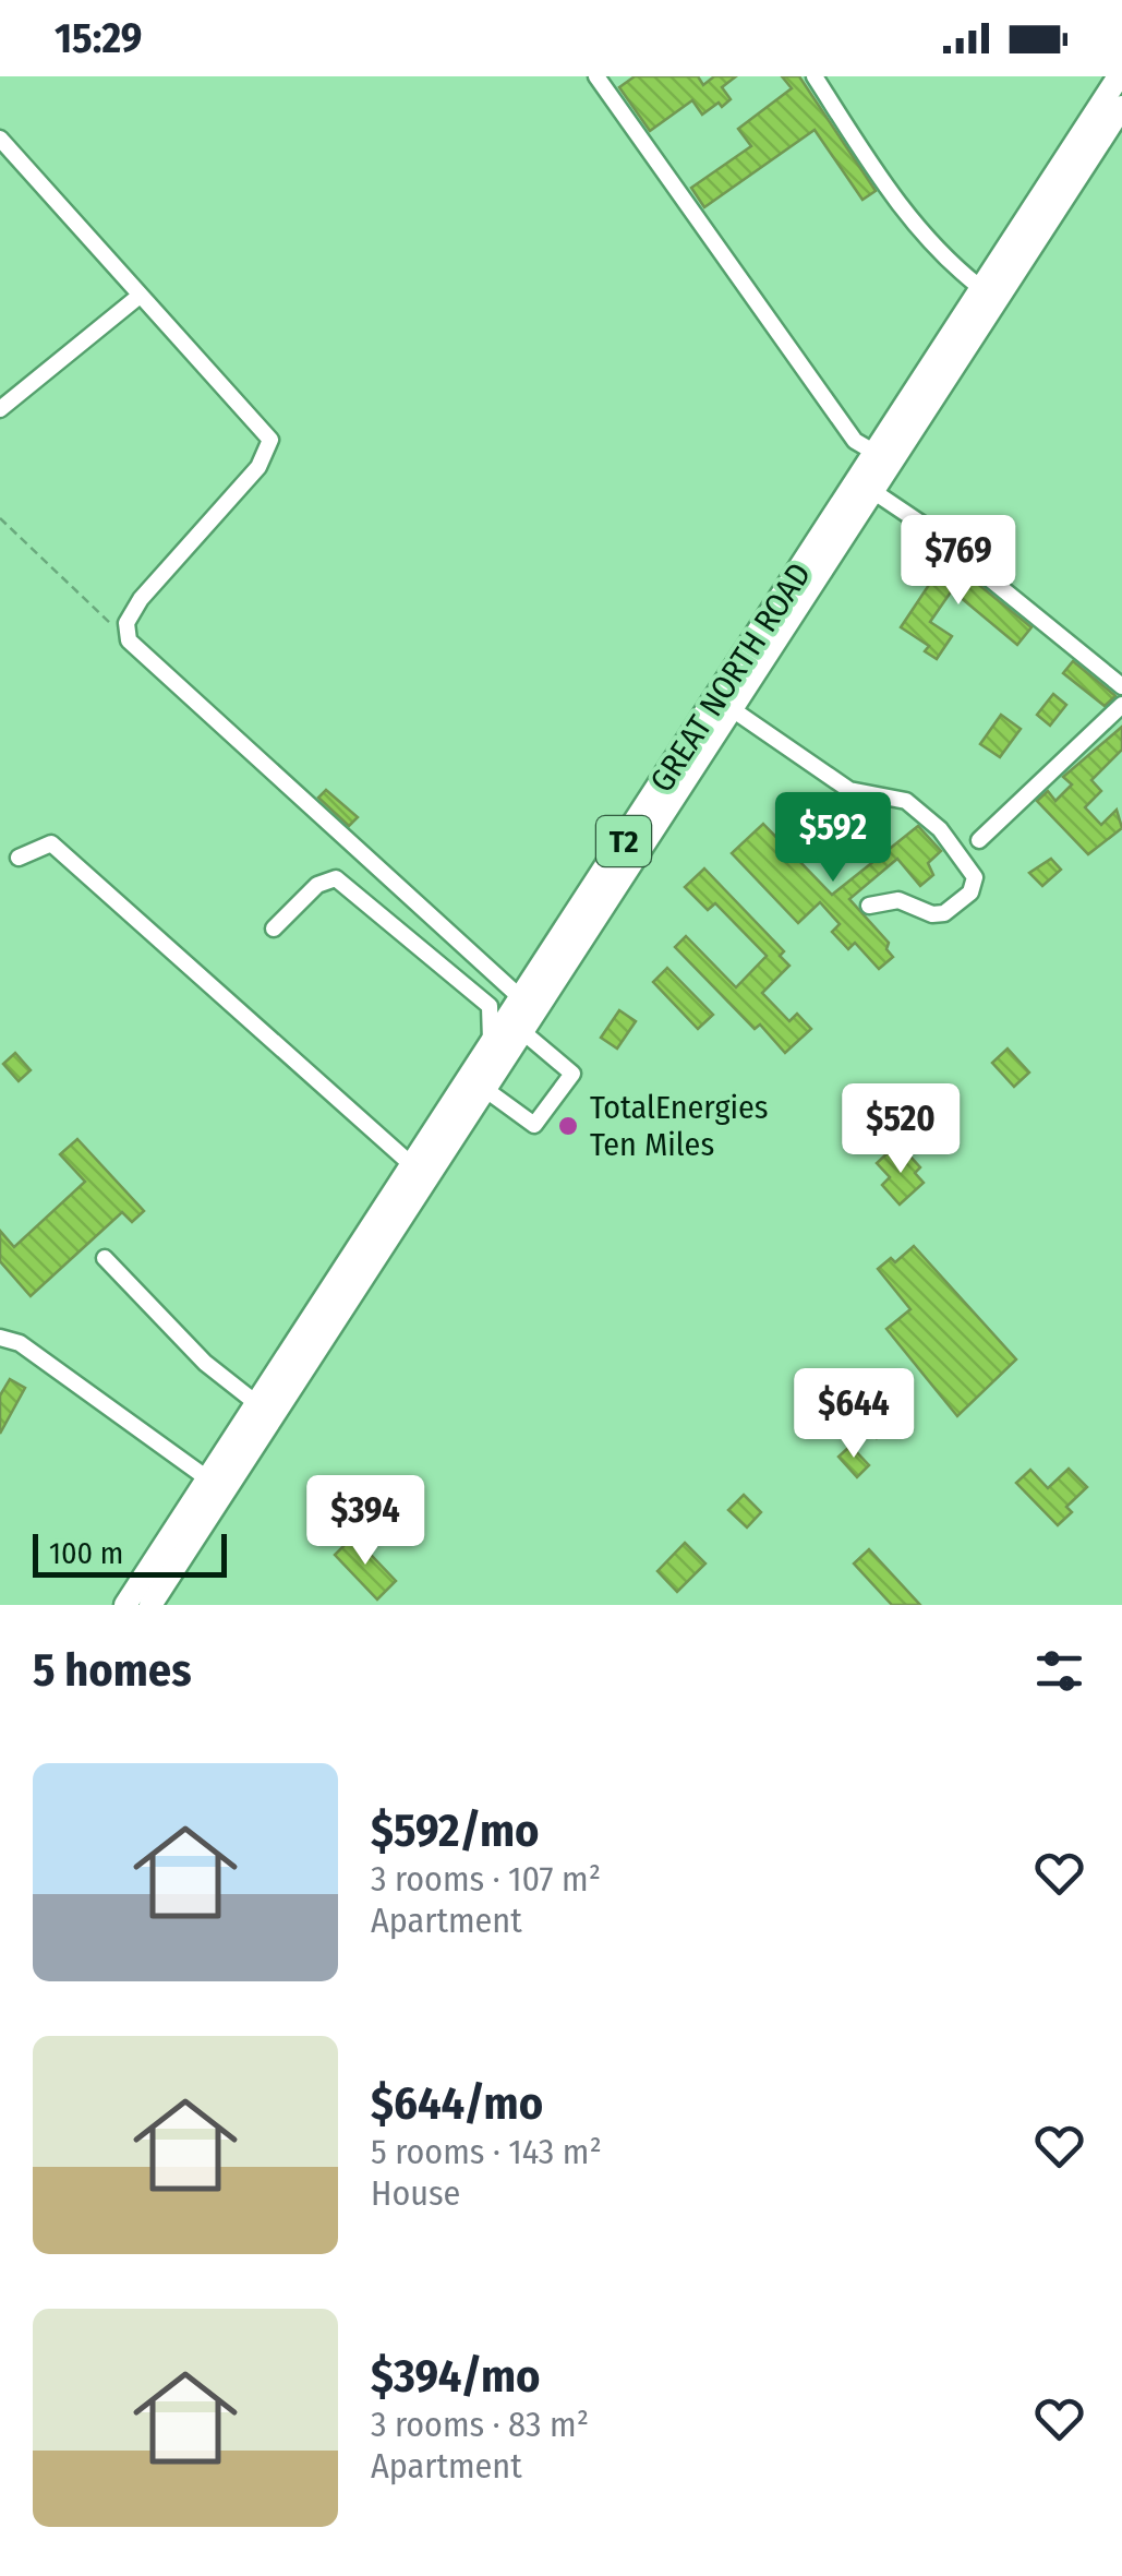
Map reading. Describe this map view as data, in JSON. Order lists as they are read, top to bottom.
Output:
{
  "streets": {
    "highway": ["GREAT NORTH ROAD", "T2"]
  },
  "places": ["TotalEnergies Ten Miles"],
  "scale_bar": "100 m",
  "page": {
    "status": "15:29",
    "price": [
      "$769",
      "$592",
      "$520",
      "$644",
      "$394"
    ],
    "scale": "100 m",
    "heading": "5 homes",
    "list": [
      {
        "name": "$592/mo",
        "note": "3 rooms · 107 m² · Apartment"
      },
      {
        "name": "$644/mo",
        "note": "5 rooms · 143 m² · House"
      },
      {
        "name": "$394/mo",
        "note": "3 rooms · 83 m² · Apartment"
      }
    ]
  }
}
